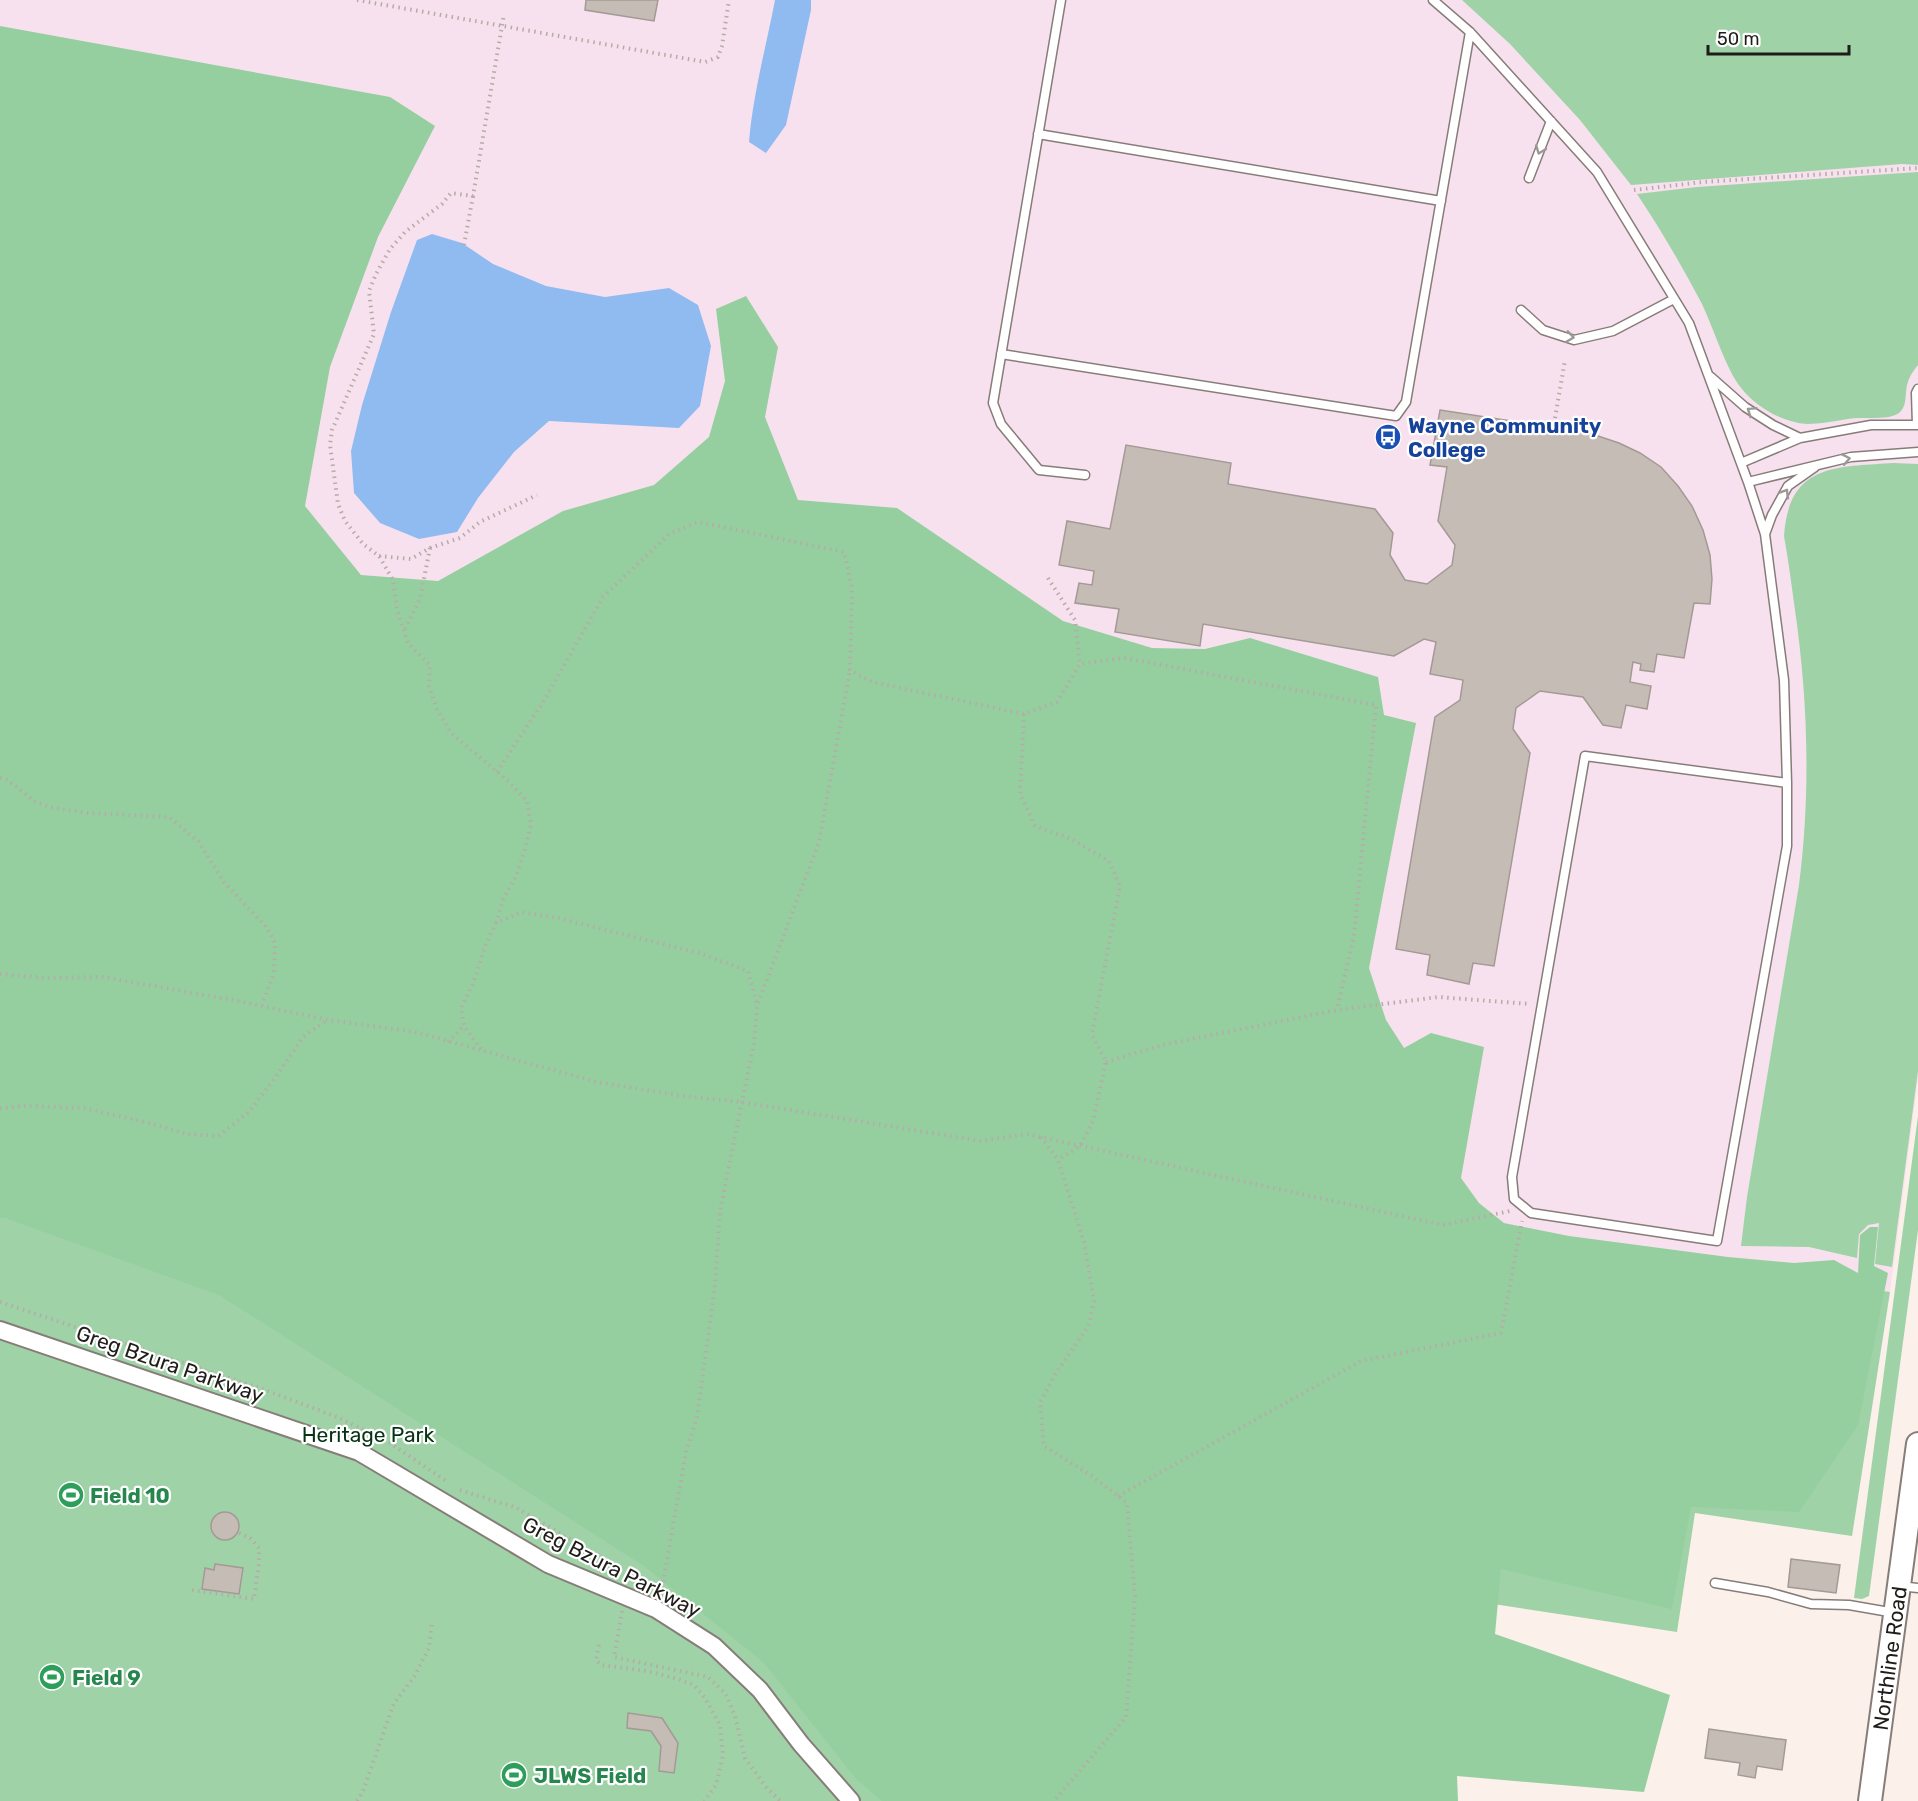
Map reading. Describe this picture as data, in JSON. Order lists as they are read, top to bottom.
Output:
{
  "streets": {
    "main road": ["Northline Road"],
    "street": ["Greg Bzura Parkway"]
  },
  "parks": ["Heritage Park"],
  "places": {
    "bus stop": ["Wayne Community College"],
    "sports": ["Field 10", "Field 9", "JLWS Field"]
  },
  "scale_bar": "50 m"
}
